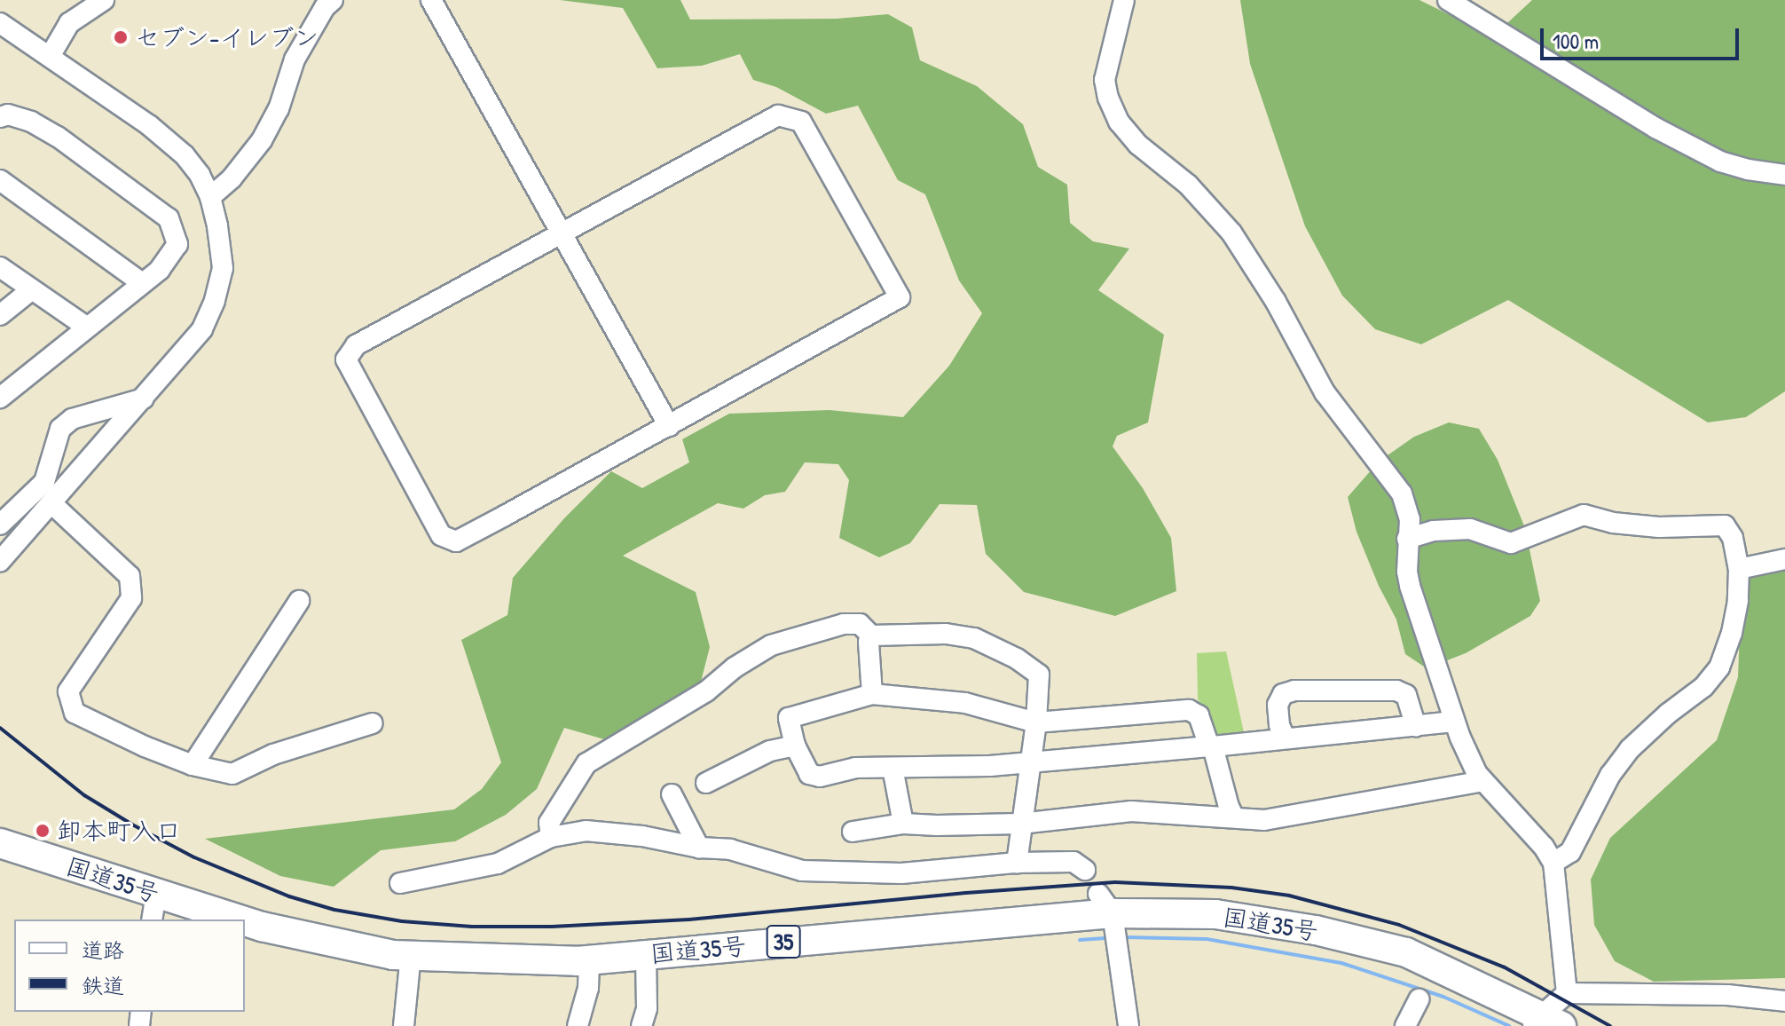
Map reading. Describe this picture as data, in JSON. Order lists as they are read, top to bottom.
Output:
{
  "streets": {
    "highway": ["国道35号", "35"]
  },
  "places": ["セブン-イレブン", "卸本町入口"],
  "legend": ["道路", "鉄道"],
  "scale_bar": "100 m"
}
